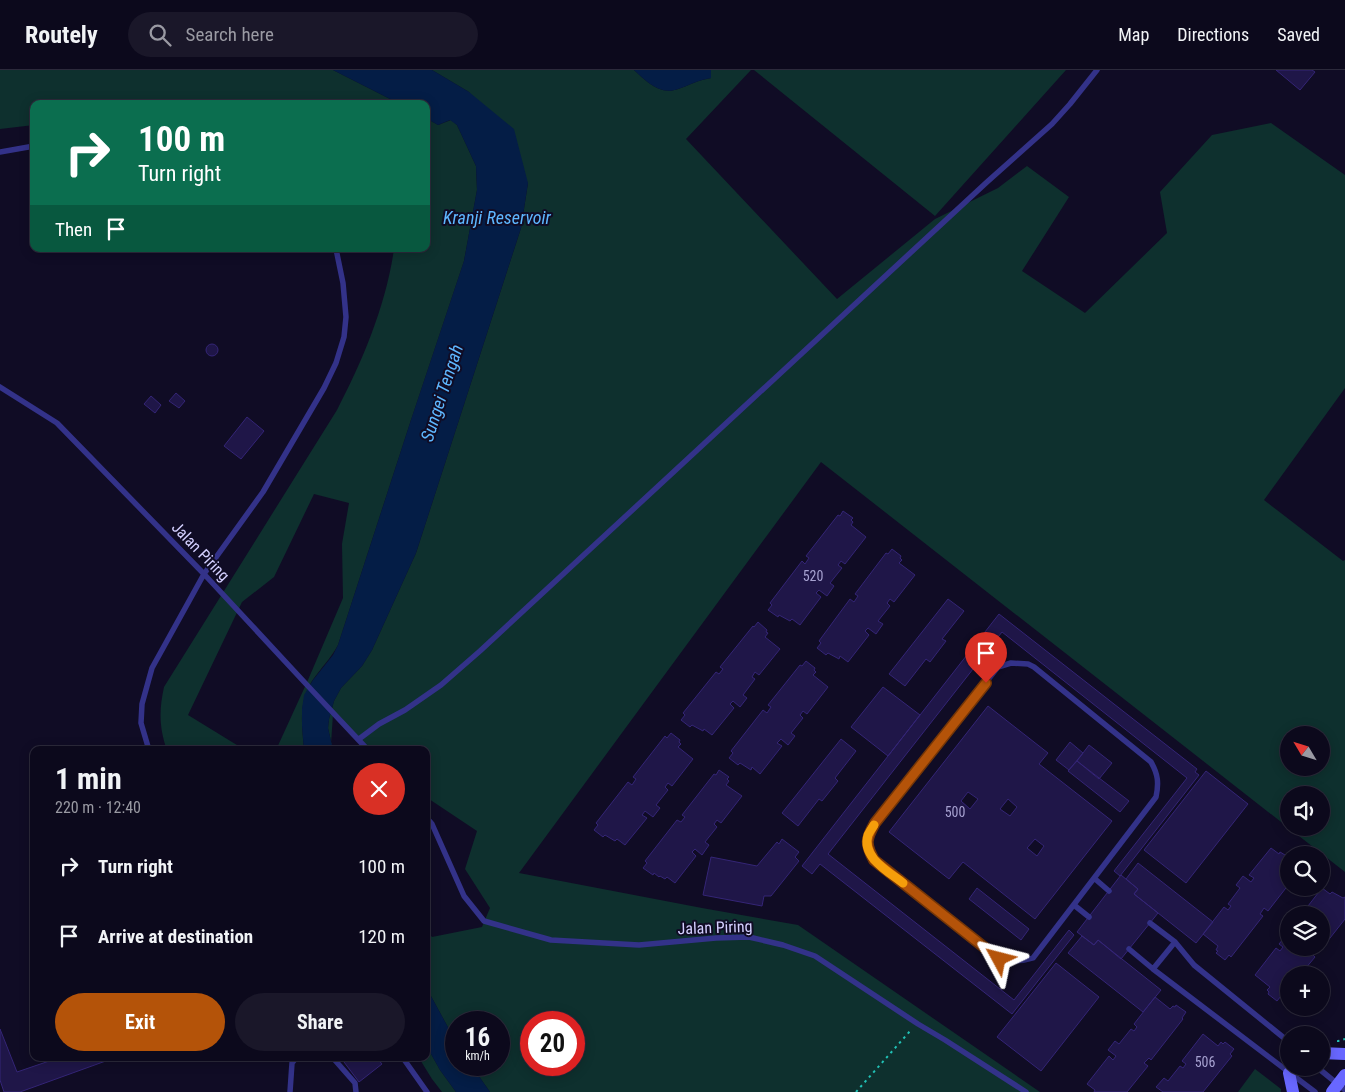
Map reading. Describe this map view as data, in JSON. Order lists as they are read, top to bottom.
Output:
{
  "streets": {
    "lane": ["Jalan Piring"]
  },
  "water": ["Kranji Reservoir", "Sungei Tengah"],
  "house_numbers": ["520", "500", "506"],
  "north": "top left",
  "page": {
    "header": "Routely",
    "search": "Search here",
    "nav": ["Map", "Directions", "Saved"],
    "turn": ["100 m", "Turn right"],
    "then": "Then",
    "map_buttons": ["+", "−"],
    "heading": ["1 min", "220 m · 12:40"],
    "list": [
      {
        "name": "Turn right",
        "value": "100 m"
      },
      {
        "name": "Arrive at destination",
        "value": "120 m"
      }
    ],
    "buttons": ["Exit", "Share"],
    "speed": "16 km/h",
    "limit": "20"
  }
}
